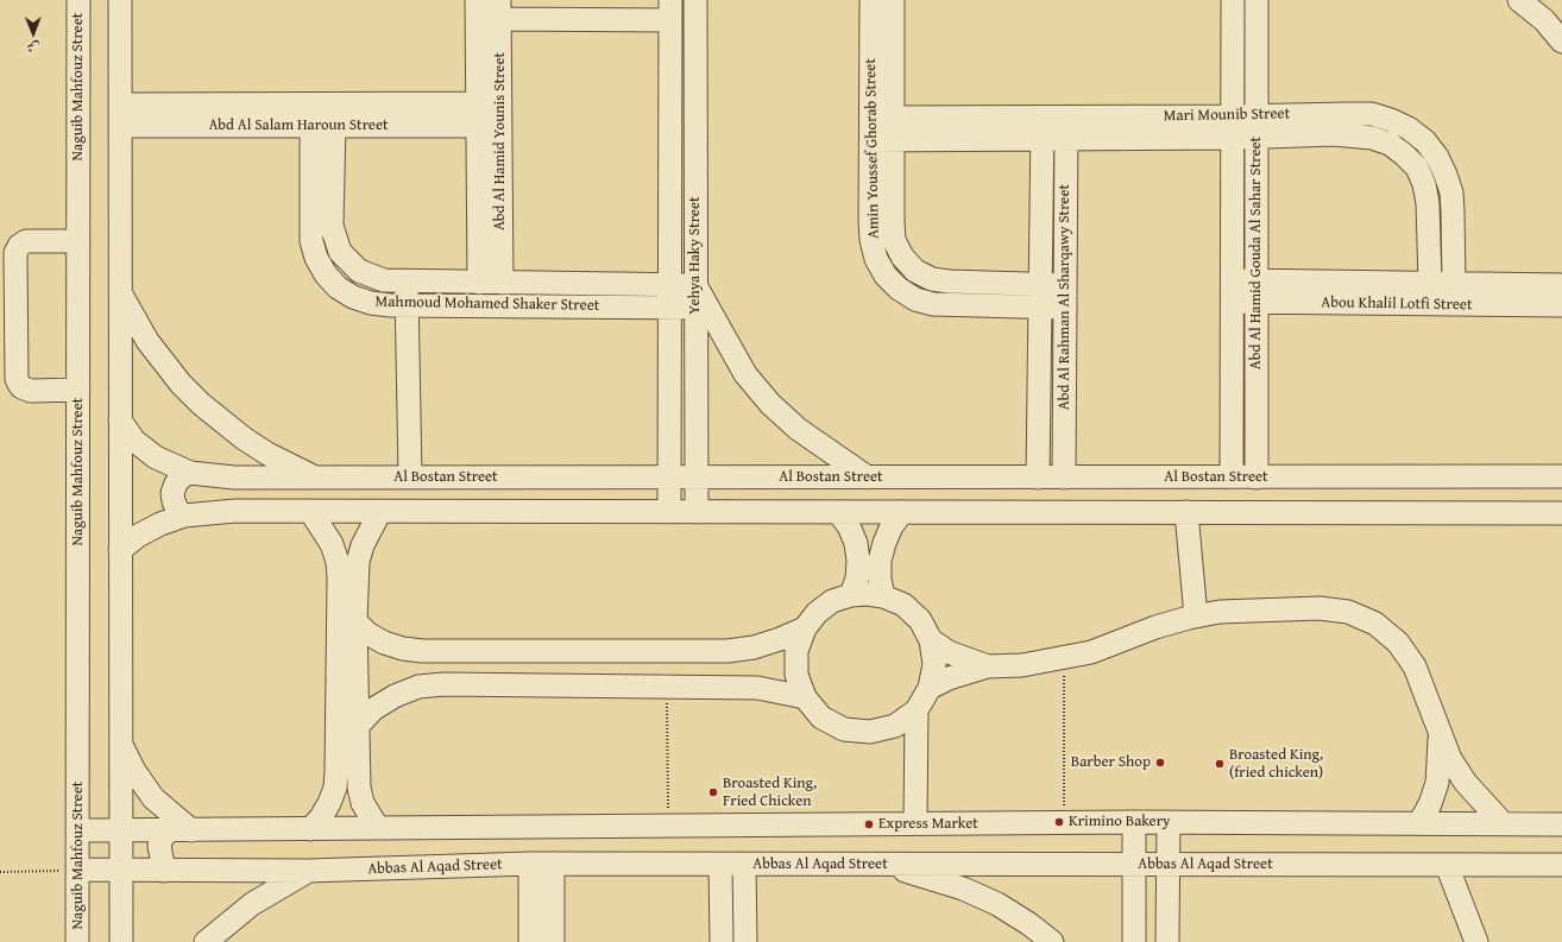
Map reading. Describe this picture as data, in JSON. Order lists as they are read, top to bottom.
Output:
{
  "streets": {
    "street": [
      "Naguib Mahfouz Street",
      "Mari Mounib Street",
      "Abd Al Salam Haroun Street",
      "Abd Al Hamid Younis Street",
      "Amin Youssef Ghorab Street",
      "Abd Al Hamid Gouda Al Sahar Street",
      "Yehya Haky Street",
      "Abd Al Rahman Al Sharqawy Street",
      "Mahmoud Mohamed Shaker Street",
      "Abou Khalil Lotfi Street",
      "Al Bostan Street",
      "Abbas Al Aqad Street"
    ]
  },
  "crossings": [
    ["Naguib Mahfouz Street", "Abbas Al Aqad Street"],
    ["Mari Mounib Street", "Amin Youssef Ghorab Street"],
    ["Mari Mounib Street", "Abd Al Hamid Gouda Al Sahar Street"],
    ["Mari Mounib Street", "Abd Al Rahman Al Sharqawy Street"],
    ["Mari Mounib Street", "Abou Khalil Lotfi Street"],
    ["Abd Al Salam Haroun Street", "Abd Al Hamid Younis Street"],
    ["Abd Al Salam Haroun Street", "Mahmoud Mohamed Shaker Street"],
    ["Abd Al Hamid Younis Street", "Mahmoud Mohamed Shaker Street"],
    ["Amin Youssef Ghorab Street", "Abd Al Rahman Al Sharqawy Street"],
    ["Abd Al Hamid Gouda Al Sahar Street", "Abou Khalil Lotfi Street"],
    ["Abd Al Hamid Gouda Al Sahar Street", "Al Bostan Street"],
    ["Yehya Haky Street", "Mahmoud Mohamed Shaker Street"],
    ["Yehya Haky Street", "Al Bostan Street"],
    ["Abd Al Rahman Al Sharqawy Street", "Al Bostan Street"]
  ],
  "places": [
    "Barber Shop",
    "Broasted King, (fried chicken)",
    "Broasted King, Fried Chicken",
    "Krimino Bakery",
    "Express Market"
  ],
  "north": "bottom"
}
